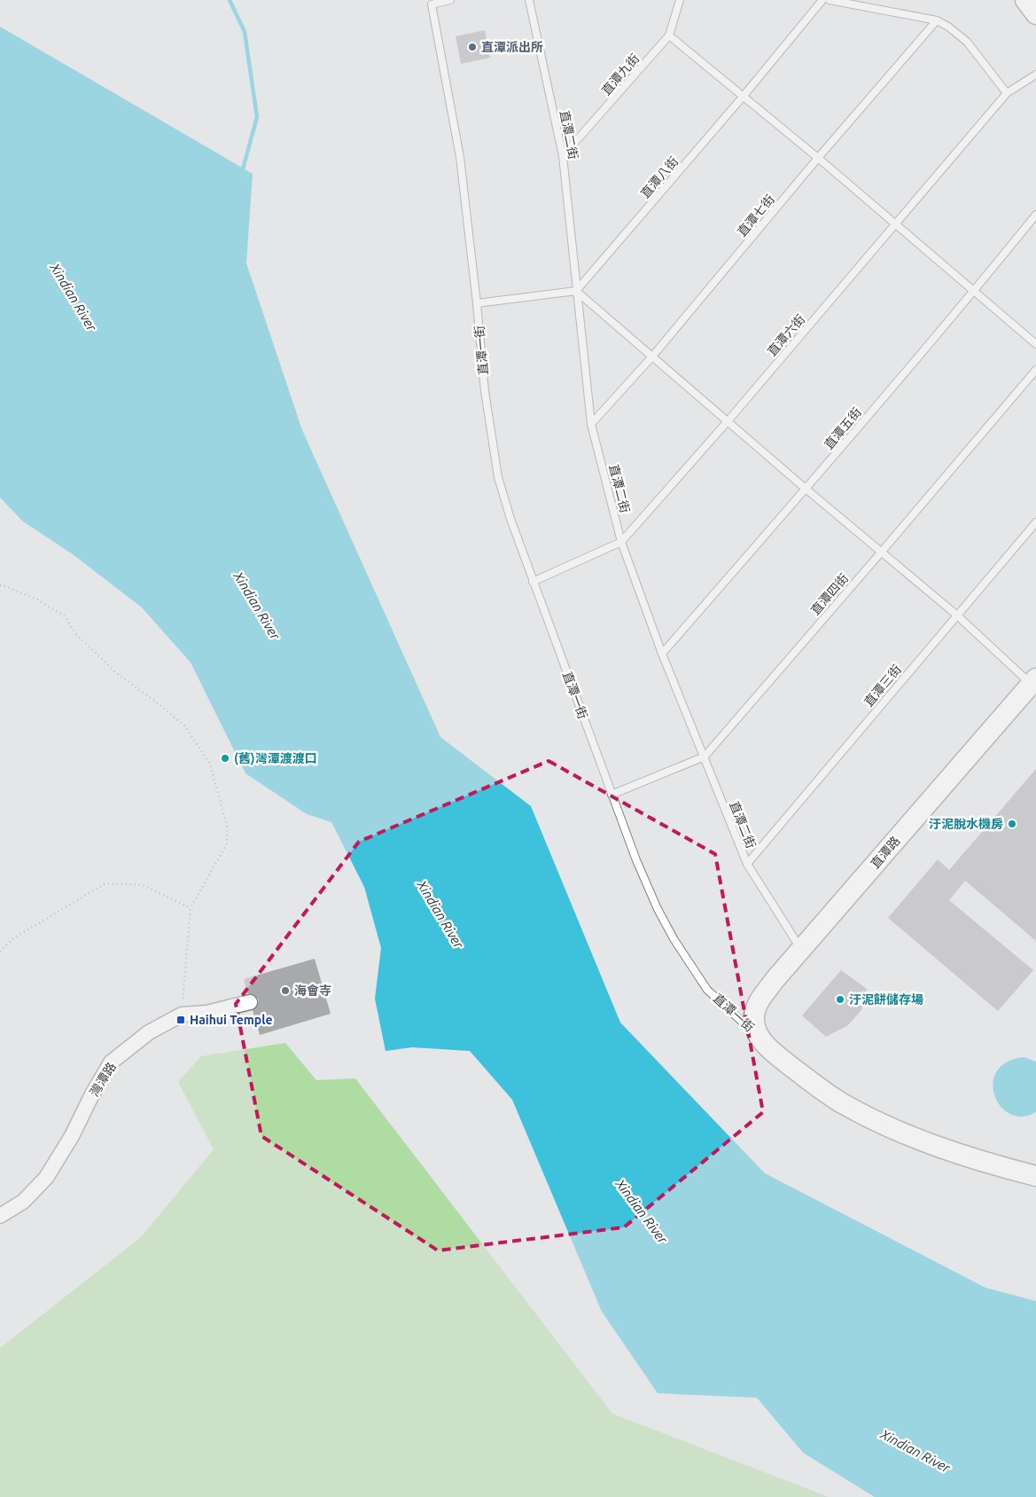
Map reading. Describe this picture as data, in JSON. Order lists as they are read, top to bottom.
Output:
{
  "streets": {
    "street": ["直潭一街", "直潭路", "灣潭路"],
    "lane": [
      "直潭九街",
      "直潭二街",
      "直潭八街",
      "直潭七街",
      "直潭六街",
      "直潭五街",
      "直潭四街",
      "直潭三街"
    ]
  },
  "crossings": [
    ["直潭九街", "直潭二街"],
    ["直潭二街", "直潭八街"],
    ["直潭二街", "直潭七街"],
    ["直潭二街", "直潭六街"],
    ["直潭二街", "直潭五街"],
    ["直潭二街", "直潭四街"],
    ["直潭二街", "直潭三街"],
    ["直潭二街", "直潭路"],
    ["直潭六街", "直潭一街"],
    ["直潭一街", "直潭四街"],
    ["直潭一街", "直潭路"]
  ],
  "water": ["Xindian River"],
  "places": {
    "other": [
      "直潭派出所",
      "(舊)灣潭渡渡口",
      "汙泥脫水機房",
      "海會寺",
      "汙泥餅儲存場"
    ],
    "transit": ["Haihui Temple"]
  }
}
